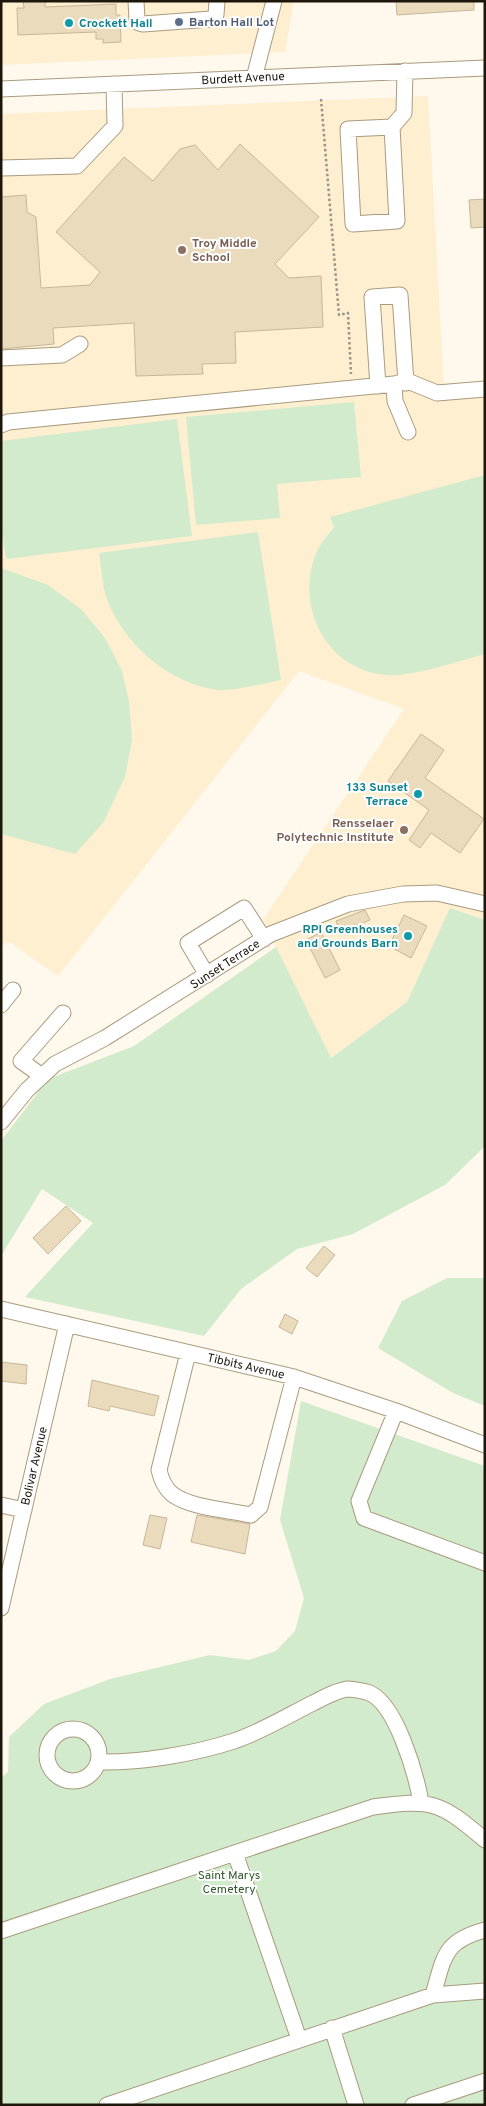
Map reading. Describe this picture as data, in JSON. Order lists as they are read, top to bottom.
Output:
{
  "streets": {
    "street": [
      "Burdett Avenue",
      "Sunset Terrace",
      "Tibbits Avenue",
      "Bolivar Avenue"
    ]
  },
  "crossings": [
    ["Tibbits Avenue", "Bolivar Avenue"]
  ],
  "parks": ["Saint Marys Cemetery"],
  "places": [
    "Barton Hall Lot",
    "Crockett Hall",
    "Troy Middle School",
    "133 Sunset Terrace",
    "Rensselaer Polytechnic Institute",
    "RPI Greenhouses and Grounds Barn"
  ]
}
